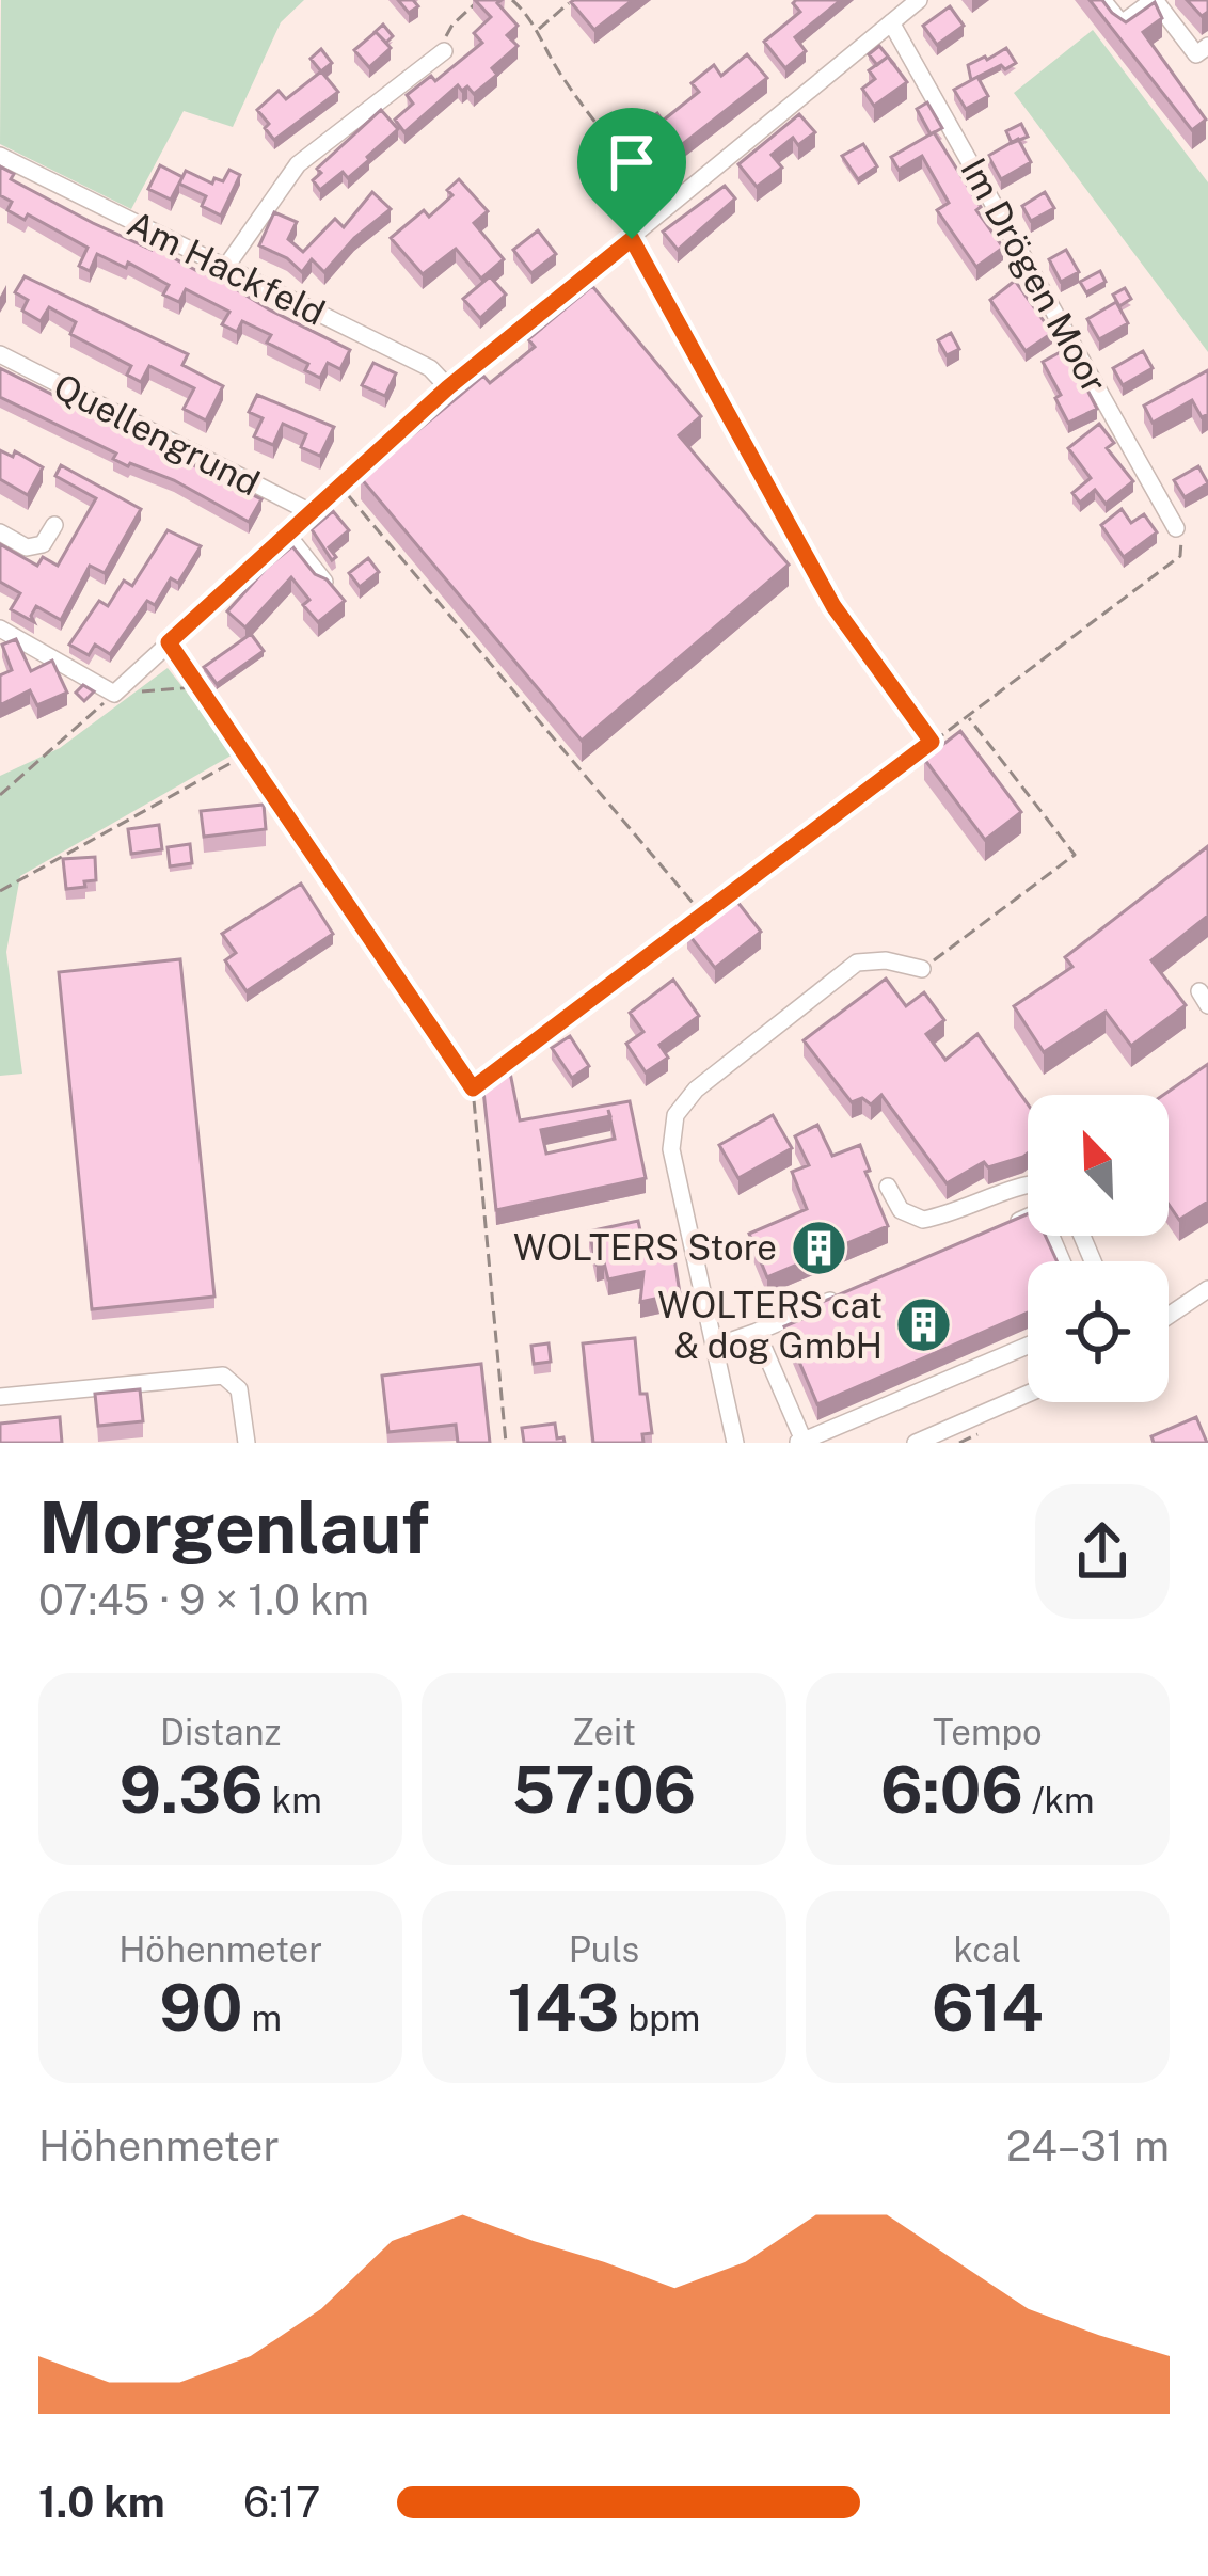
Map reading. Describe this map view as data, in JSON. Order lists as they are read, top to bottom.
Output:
{
  "streets": {
    "street": ["Am Hackfeld", "Im Drögen Moor", "Quellengrund"]
  },
  "places": {
    "building": ["WOLTERS Store", "WOLTERS cat & dog GmbH"]
  },
  "north": "top left",
  "page": {
    "heading": ["Morgenlauf", "07:45 · 9 × 1.0 km"],
    "stats": [
      ["Distanz", "9.36 km"],
      ["Zeit", "57:06"],
      ["Tempo", "6:06 /km"],
      ["Höhenmeter", "90 m"],
      ["Puls", "143 bpm"],
      ["kcal", "614"]
    ],
    "chart": ["Höhenmeter", "24–31 m"],
    "list": [
      {
        "name": "1.0 km",
        "note": "6:17"
      }
    ]
  }
}
